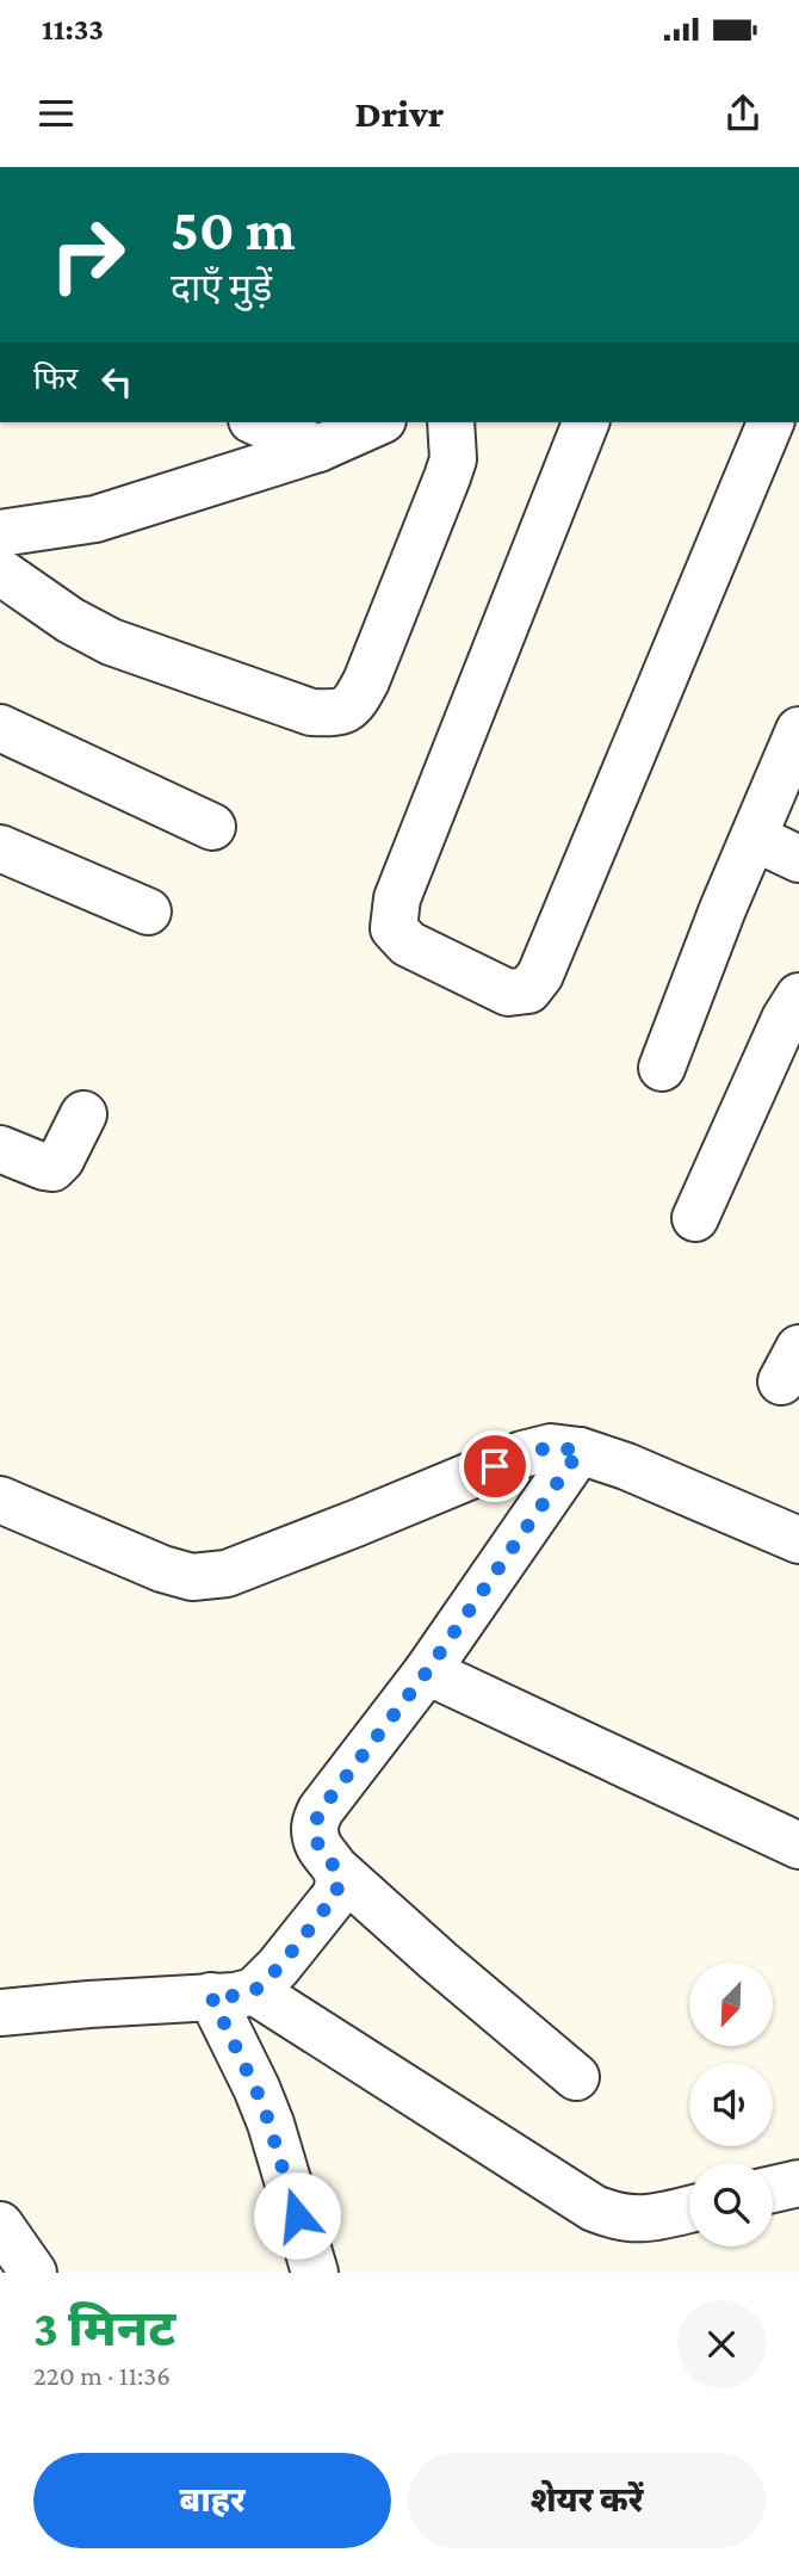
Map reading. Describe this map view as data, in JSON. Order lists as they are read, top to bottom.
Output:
{
  "north": "bottom left",
  "page": {
    "status": "11:33",
    "header": "Drivr",
    "turn": ["50 m", "दाएँ मुड़ें"],
    "then": "फिर",
    "heading": ["3 मिनट", "220 m · 11:36"],
    "buttons": ["बाहर", "शेयर करें"]
  }
}
